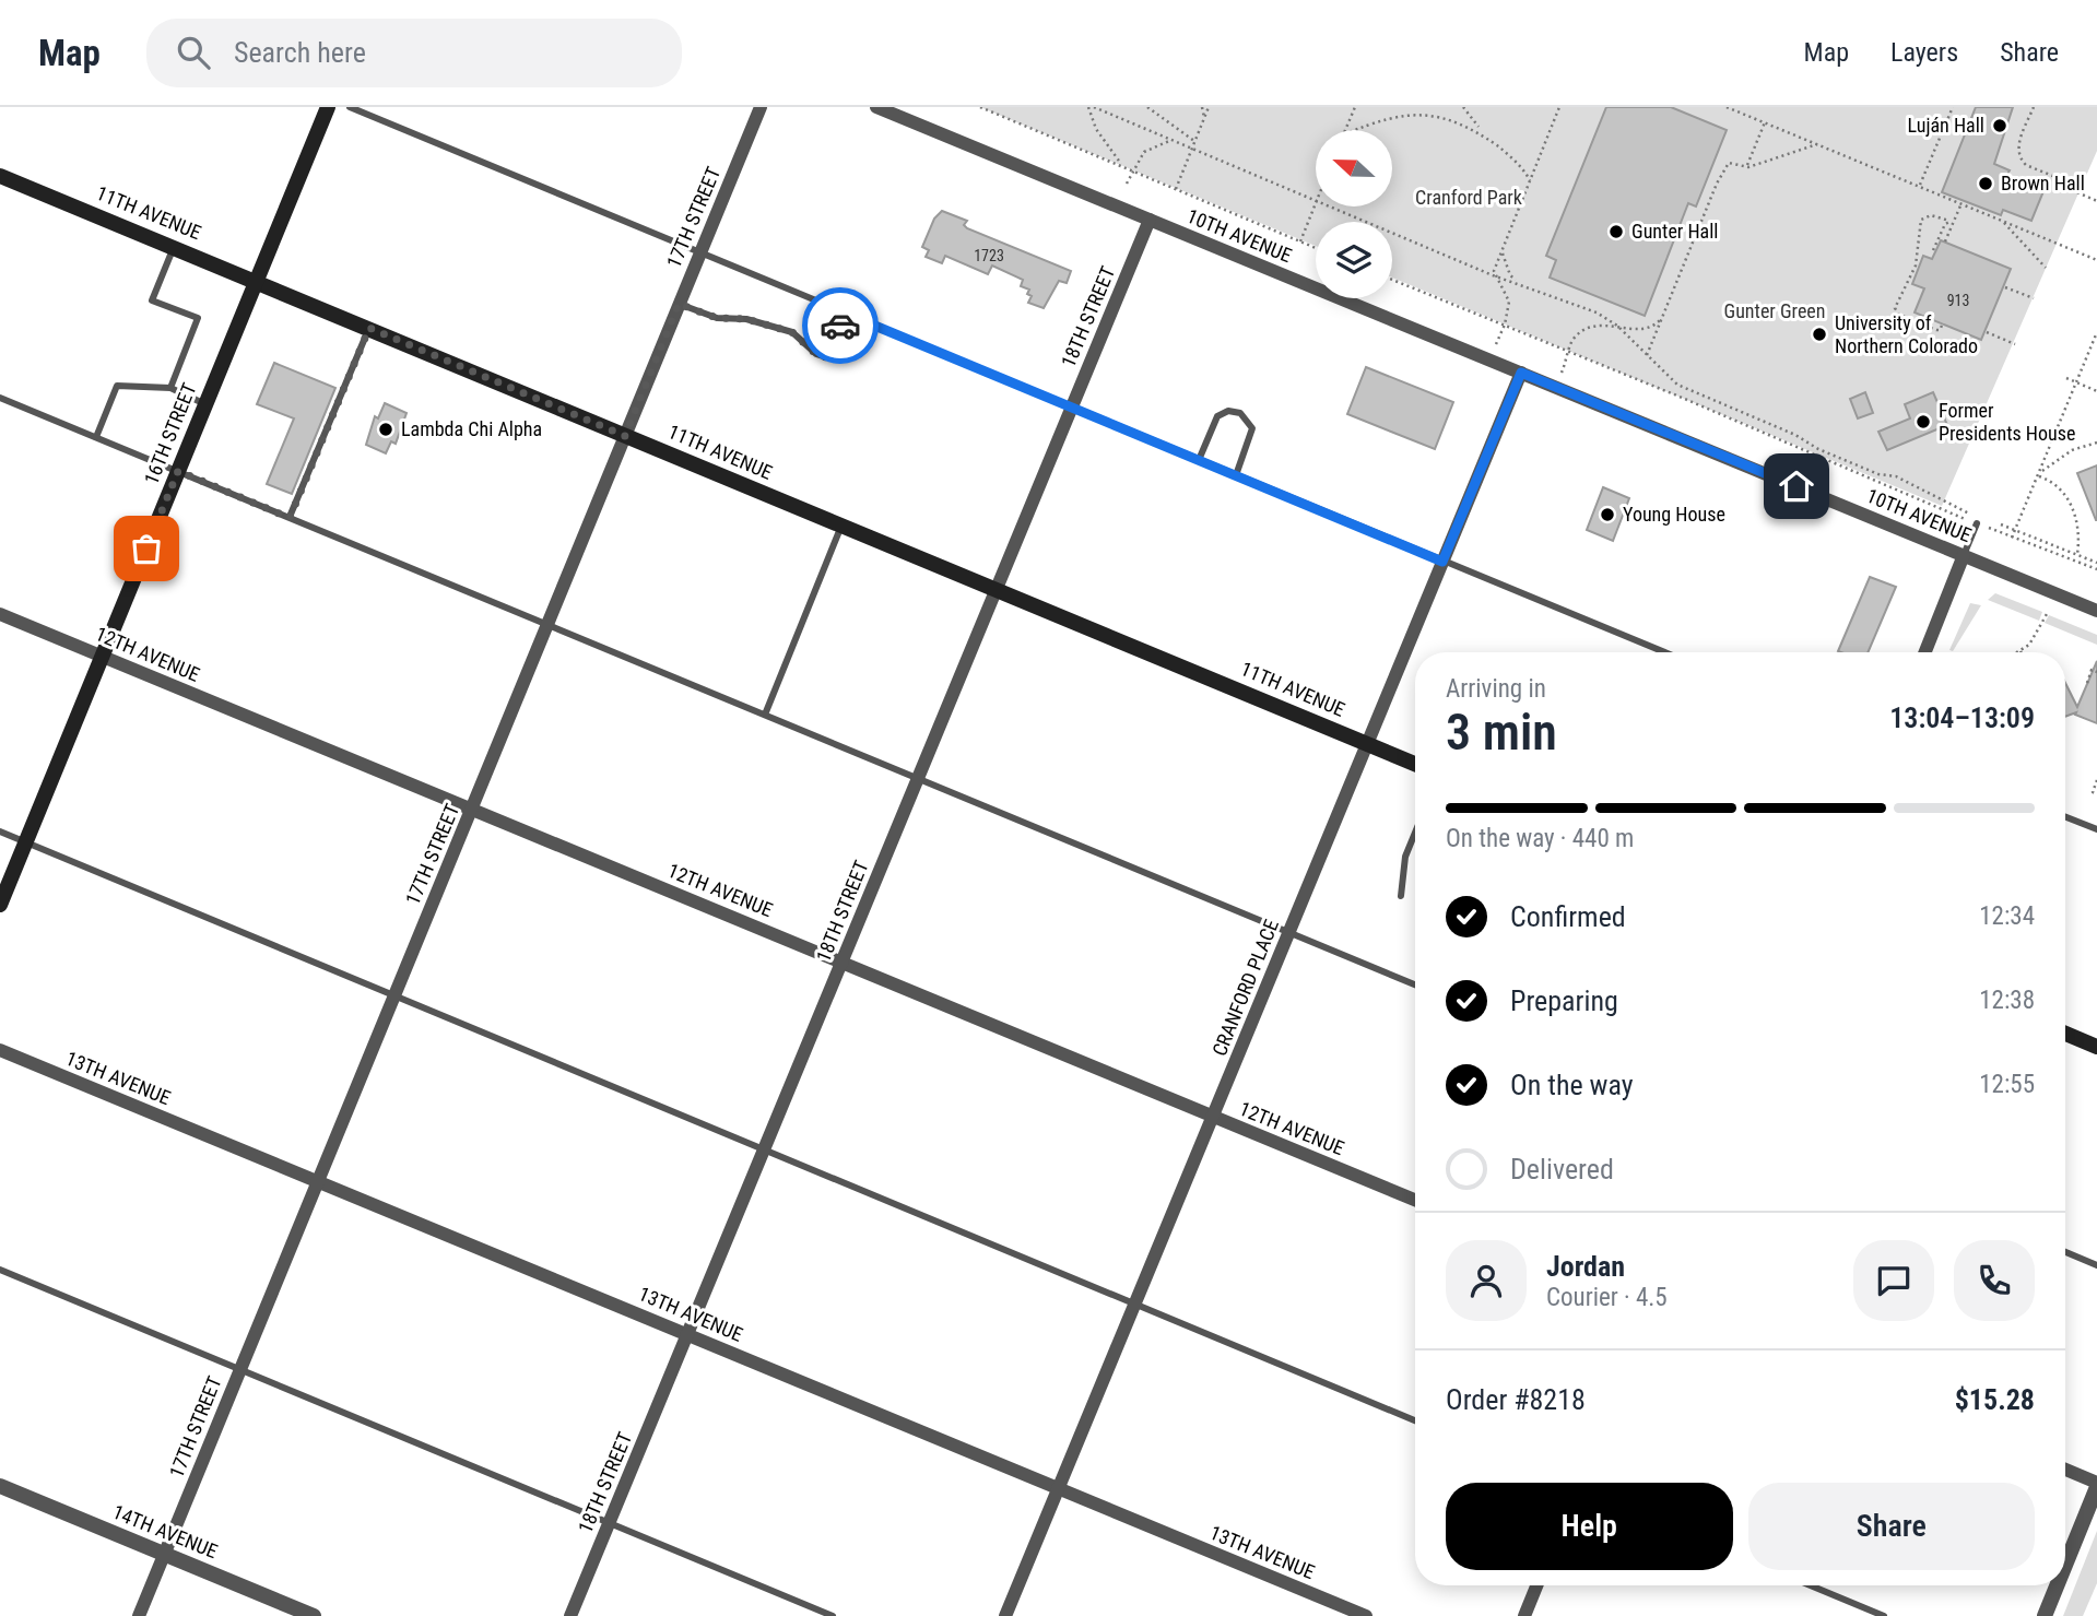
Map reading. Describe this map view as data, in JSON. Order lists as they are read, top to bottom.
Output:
{
  "streets": {
    "main road": ["11TH AVENUE", "16TH STREET"],
    "street": [
      "17TH STREET",
      "10TH AVENUE",
      "18TH STREET",
      "12TH AVENUE",
      "CRANFORD PLACE",
      "13TH AVENUE",
      "14TH AVENUE"
    ]
  },
  "crossings": [
    ["11TH AVENUE", "17TH STREET"],
    ["11TH AVENUE", "18TH STREET"],
    ["11TH AVENUE", "16TH STREET"],
    ["11TH AVENUE", "CRANFORD PLACE"],
    ["17TH STREET", "12TH AVENUE"],
    ["17TH STREET", "13TH AVENUE"],
    ["17TH STREET", "14TH AVENUE"],
    ["10TH AVENUE", "18TH STREET"],
    ["10TH AVENUE", "CRANFORD PLACE"],
    ["18TH STREET", "12TH AVENUE"],
    ["18TH STREET", "13TH AVENUE"],
    ["16TH STREET", "12TH AVENUE"],
    ["12TH AVENUE", "CRANFORD PLACE"],
    ["CRANFORD PLACE", "13TH AVENUE"]
  ],
  "parks": ["Cranford Park", "Gunter Green"],
  "places": [
    "Luján Hall",
    "Brown Hall",
    "Gunter Hall",
    "University of Northern Colorado",
    "Former Presidents House",
    "Lambda Chi Alpha",
    "Young House"
  ],
  "house_numbers": ["1723", "913"],
  "north": "left",
  "page": {
    "header": "Map",
    "search": "Search here",
    "nav": ["Map", "Layers", "Share"],
    "heading": ["3 min", "Arriving in", "13:04–13:09"],
    "panel": [
      "Jordan",
      "Courier · 4.5",
      "Order #8218",
      "$15.28"
    ],
    "bar": "On the way · 440 m",
    "list": [
      ["Confirmed", "12:34"],
      ["Preparing", "12:38"],
      ["On the way", "12:55"],
      "Delivered"
    ],
    "buttons": ["Help", "Share"]
  }
}
